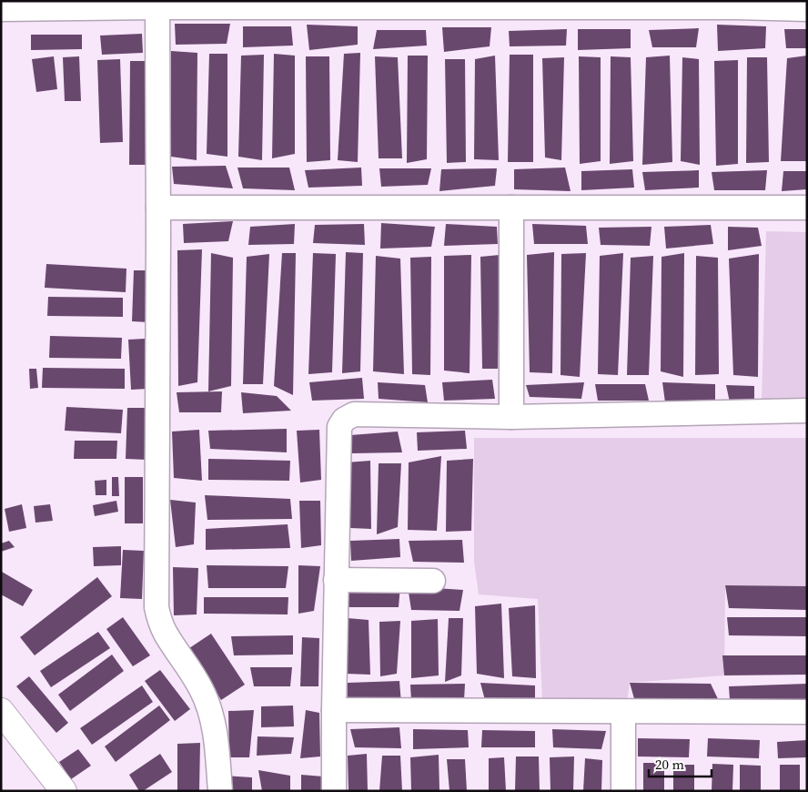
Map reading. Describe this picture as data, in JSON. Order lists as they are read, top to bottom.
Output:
{
  "scale_bar": "20 m"
}
